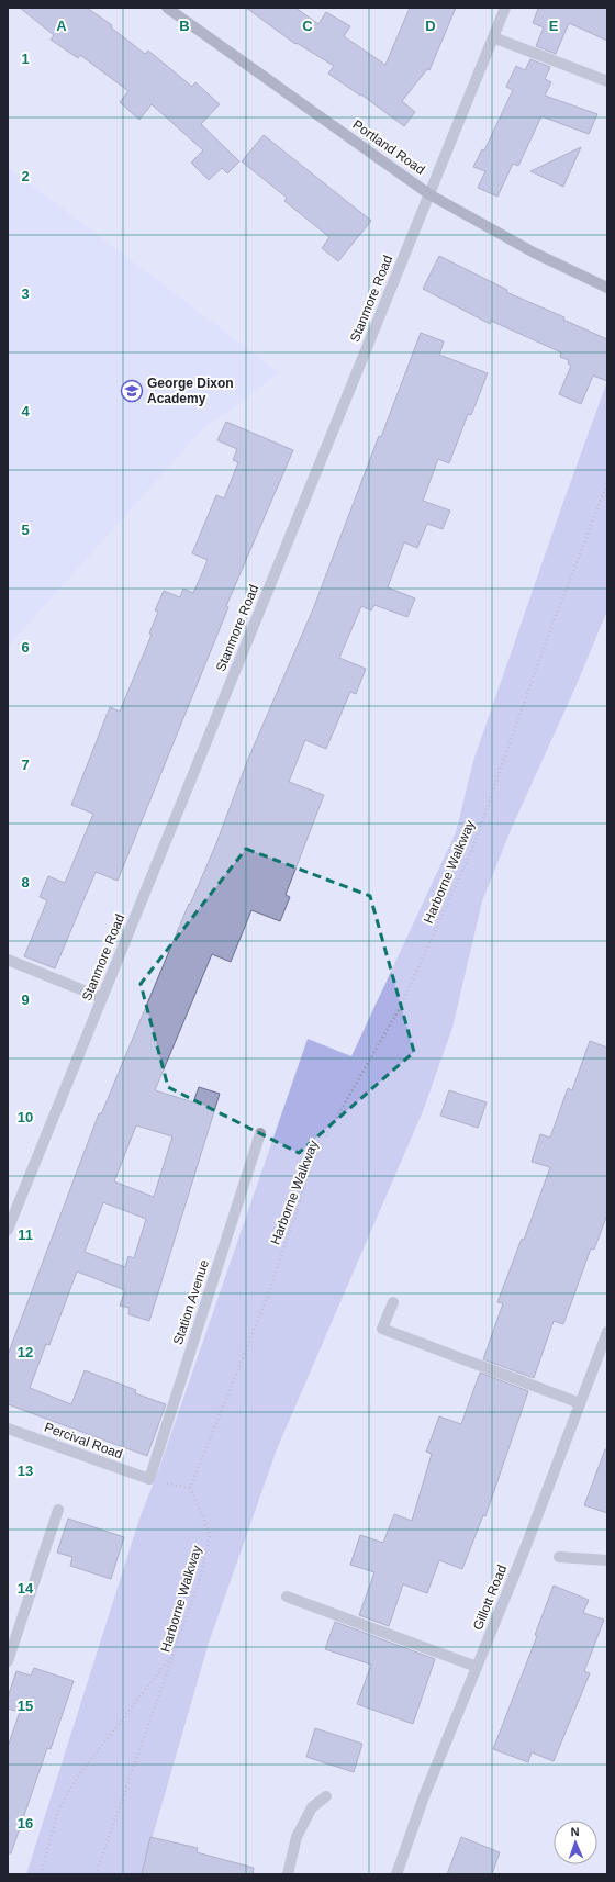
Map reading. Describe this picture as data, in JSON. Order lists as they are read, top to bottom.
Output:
{
  "streets": {
    "main road": ["Portland Road"],
    "street": [
      "Stanmore Road",
      "Station Avenue",
      "Percival Road",
      "Gillott Road"
    ],
    "path": ["Harborne Walkway"]
  },
  "crossings": [
    ["Portland Road", "Stanmore Road"],
    ["Station Avenue", "Percival Road"]
  ],
  "places": {
    "school or university": ["George Dixon Academy"]
  },
  "north": "top",
  "grid": {
    "columns": [
      "A",
      "B",
      "C",
      "D",
      "E"
    ],
    "rows": [
      "1",
      "2",
      "3",
      "4",
      "5",
      "6",
      "7",
      "8",
      "9",
      "10",
      "11",
      "12",
      "13",
      "14",
      "15",
      "16"
    ]
  }
}
